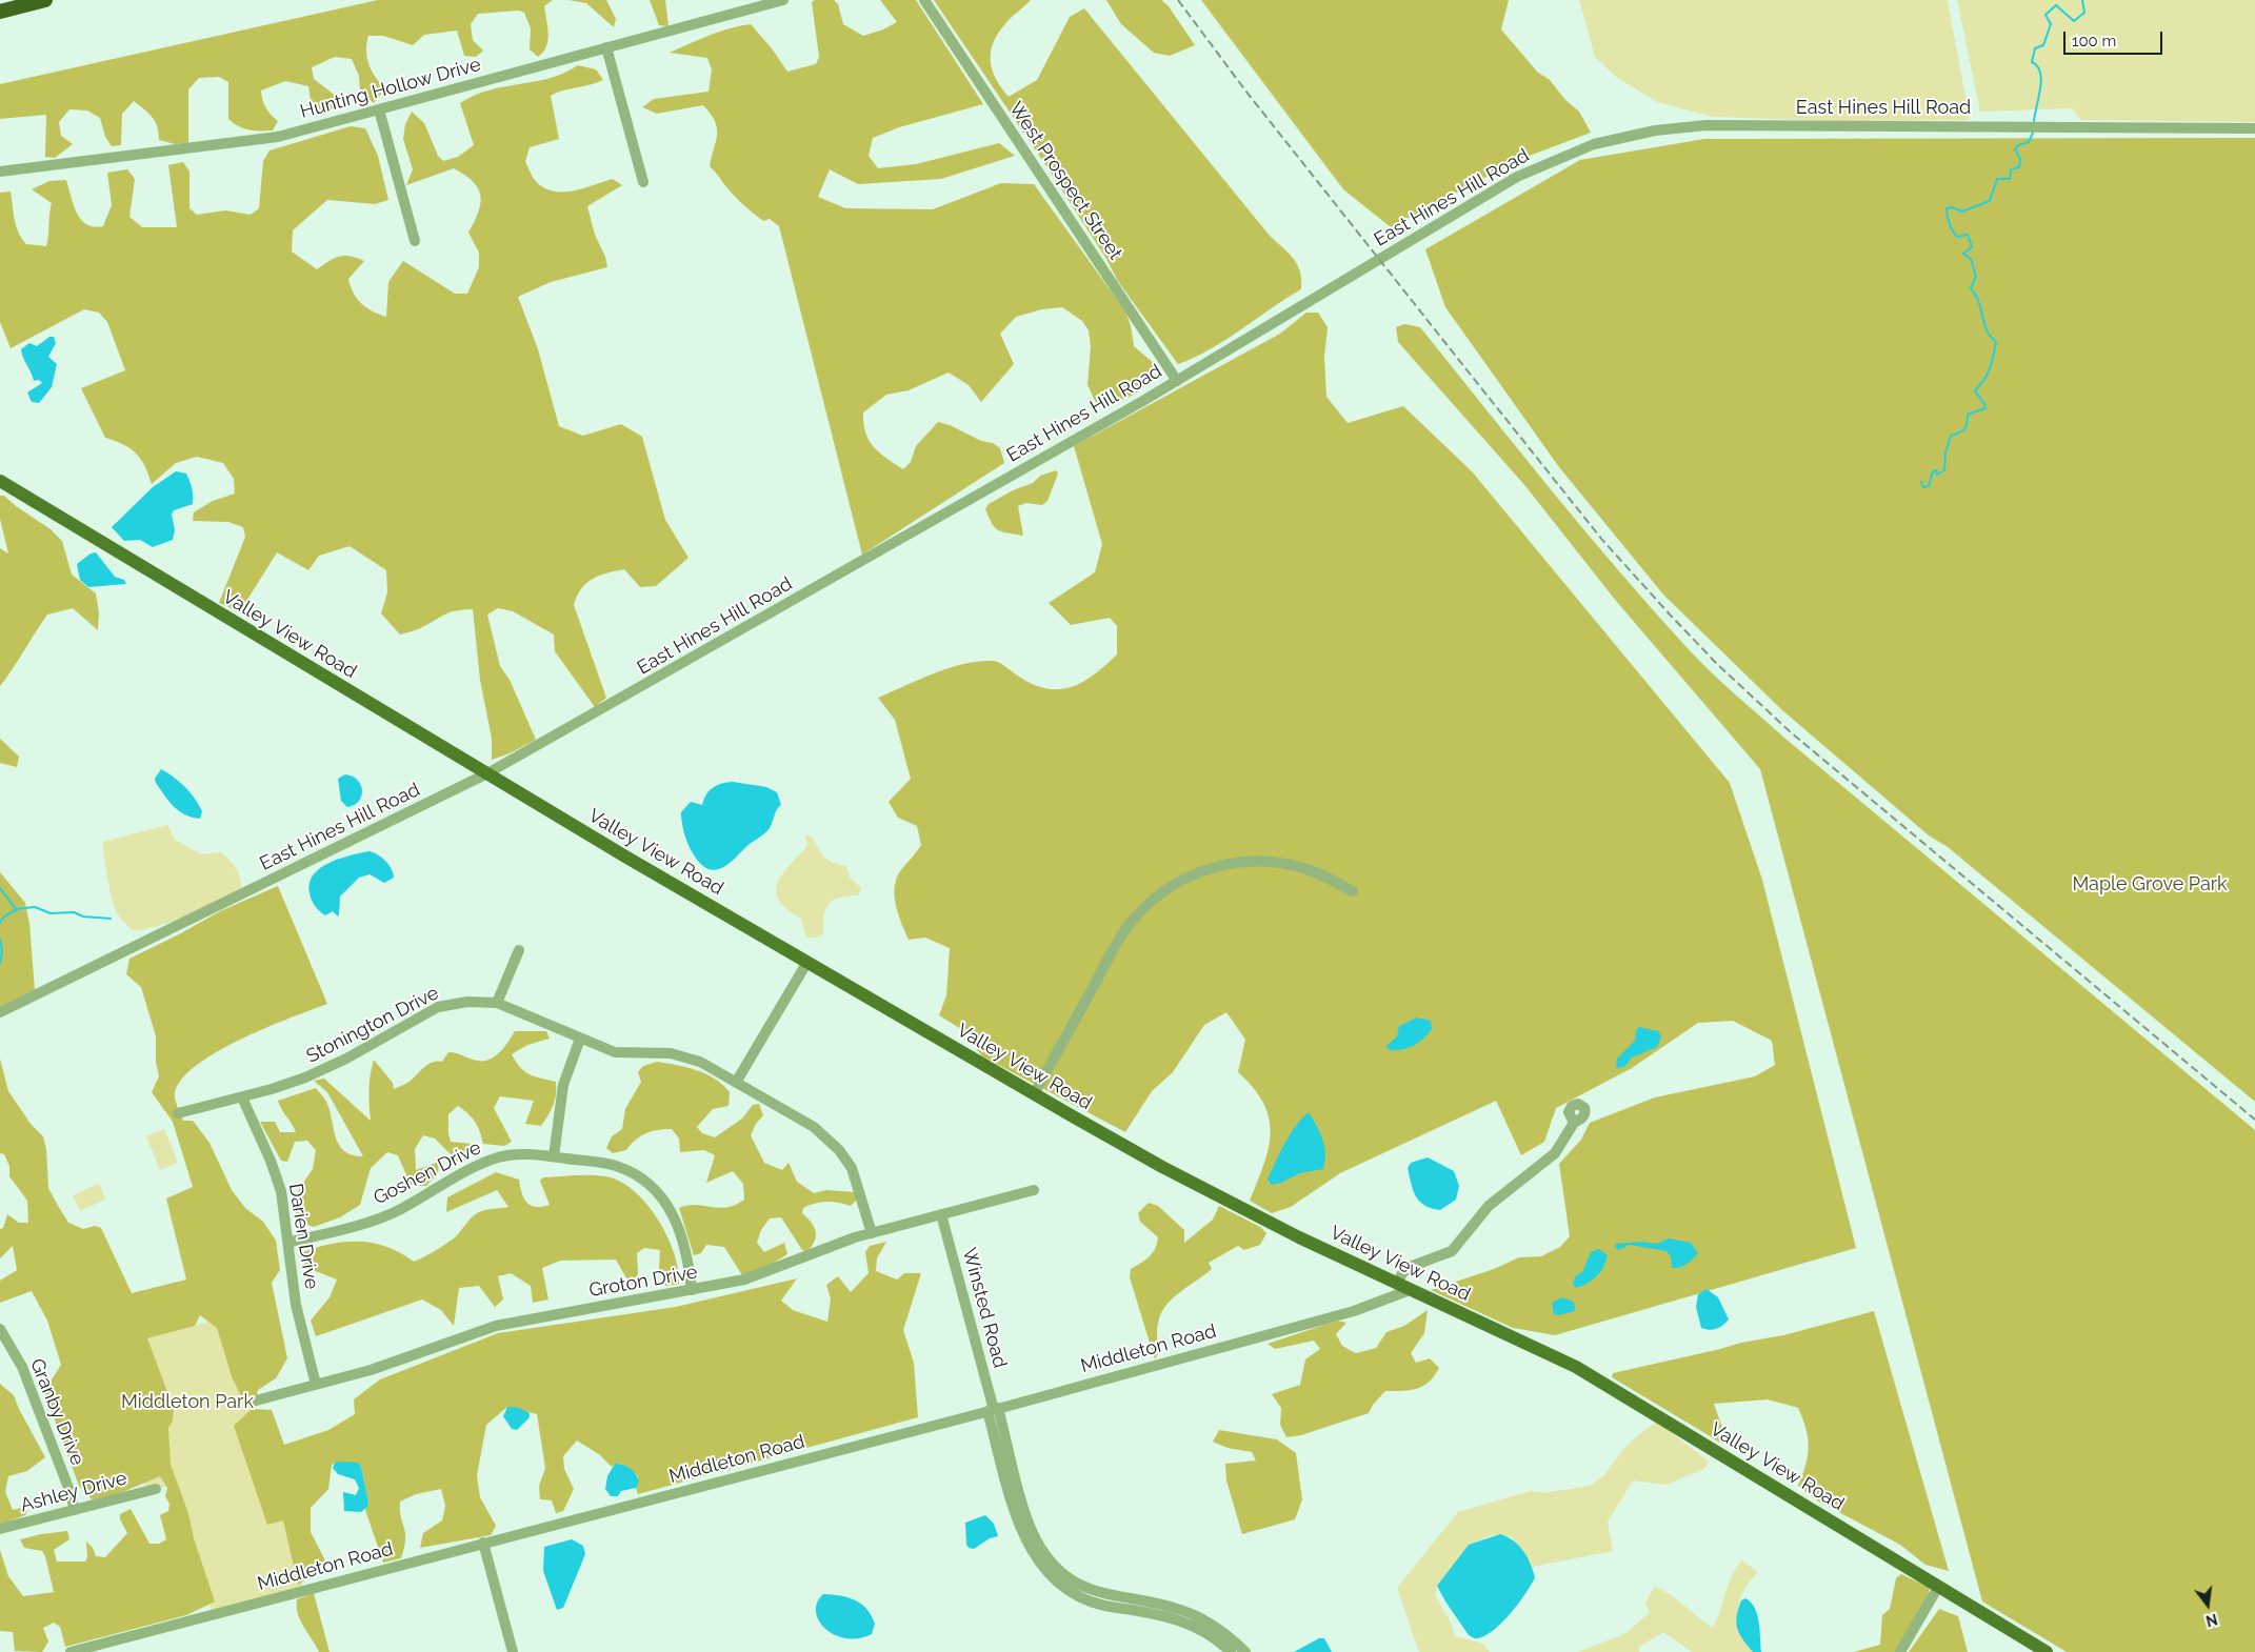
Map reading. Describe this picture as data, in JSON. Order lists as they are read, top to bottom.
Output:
{
  "streets": {
    "main road": ["Valley View Road"],
    "street": [
      "Hunting Hollow Drive",
      "East Hines Hill Road",
      "West Prospect Street",
      "Stonington Drive",
      "Goshen Drive",
      "Darien Drive",
      "Groton Drive",
      "Winsted Road",
      "Middleton Road",
      "Granby Drive",
      "Ashley Drive"
    ]
  },
  "crossings": [
    ["East Hines Hill Road", "West Prospect Street"],
    ["East Hines Hill Road", "Valley View Road"],
    ["Valley View Road", "Middleton Road"],
    ["Stonington Drive", "Darien Drive"],
    ["Stonington Drive", "Groton Drive"],
    ["Goshen Drive", "Darien Drive"],
    ["Goshen Drive", "Groton Drive"],
    ["Darien Drive", "Groton Drive"],
    ["Groton Drive", "Winsted Road"],
    ["Winsted Road", "Middleton Road"],
    ["Granby Drive", "Ashley Drive"]
  ],
  "parks": ["Maple Grove Park", "Middleton Park"],
  "scale_bar": "100 m",
  "north": "bottom"
}
